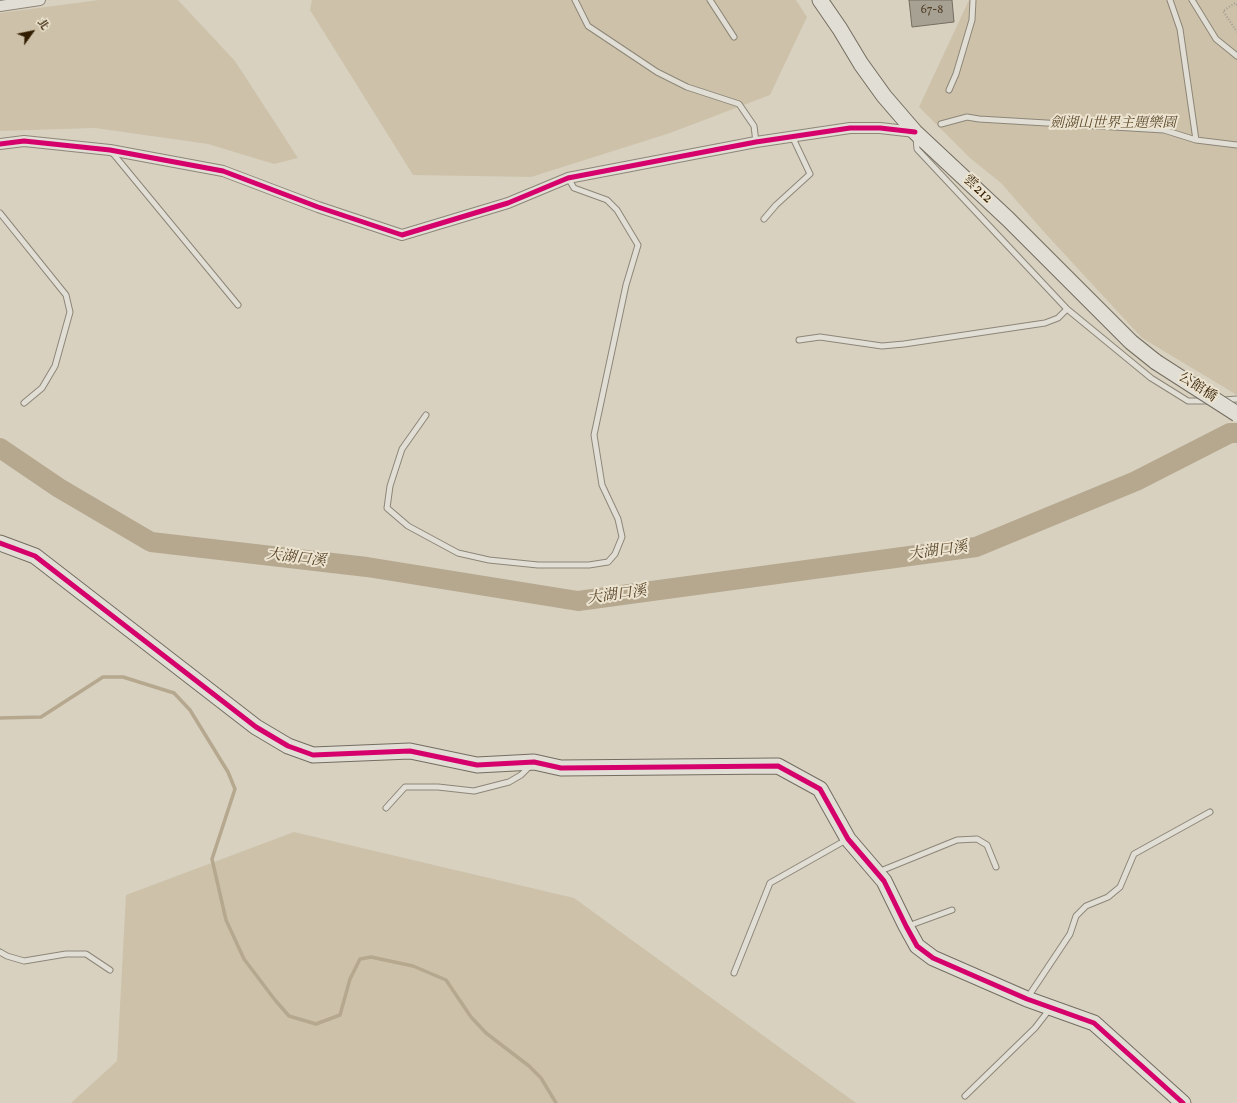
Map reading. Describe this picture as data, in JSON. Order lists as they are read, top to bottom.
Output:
{
  "streets": {
    "street": ["雲212", "公館橋"]
  },
  "crossings": [
    ["雲212", "公館橋"]
  ],
  "water": ["大湖口溪"],
  "parks": ["劍湖山世界主題樂園"],
  "house_numbers": ["67-8"],
  "north": "top right"
}
